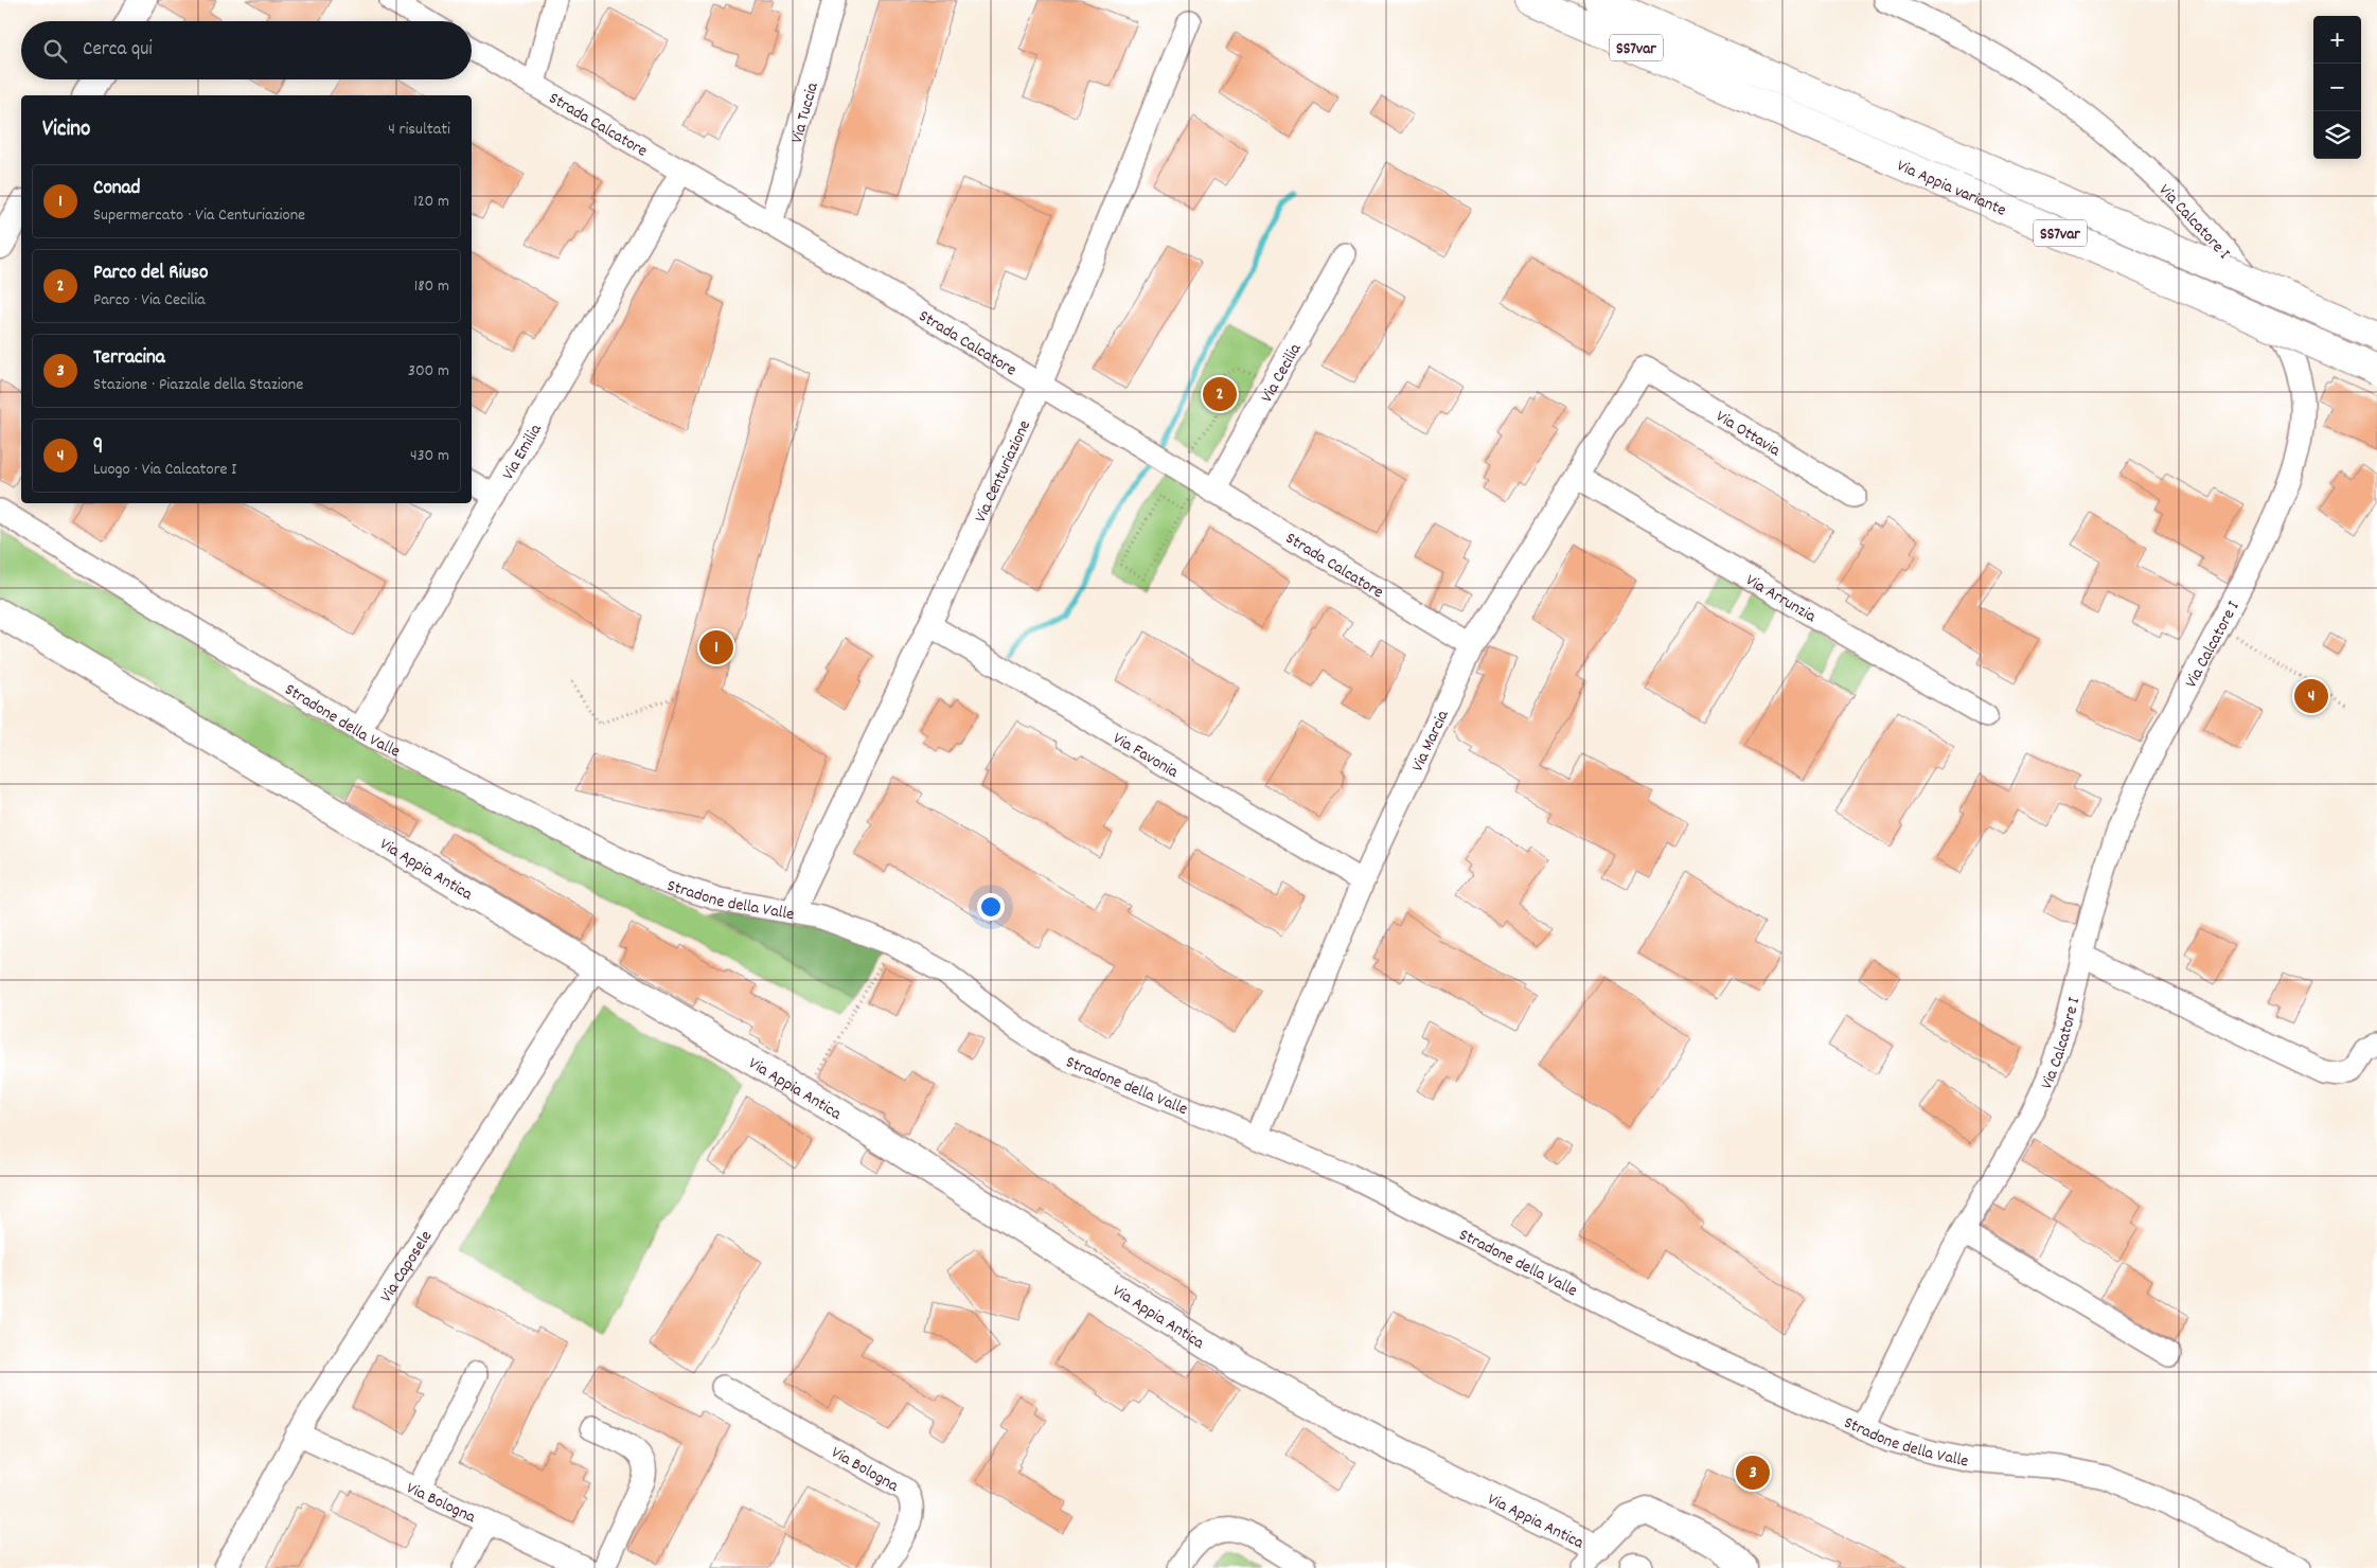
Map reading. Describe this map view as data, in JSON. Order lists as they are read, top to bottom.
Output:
{
  "streets": {
    "highway": ["SS7var", "Via Appia variante"],
    "street": [
      "Via Tuccia",
      "Strada Calcatore",
      "Via Calcatore I",
      "Via Cecilia",
      "Via Ottavia",
      "Via Emilia",
      "Via Centuriazione",
      "Via Arrunzia",
      "Stradone della Valle",
      "Via Marcia",
      "Via Favonia",
      "Via Appia Antica",
      "Via Caposele",
      "Via Bologna"
    ]
  },
  "crossings": [
    ["Via Tuccia", "Strada Calcatore"],
    ["Strada Calcatore", "Via Cecilia"],
    ["Strada Calcatore", "Via Emilia"],
    ["Strada Calcatore", "Via Centuriazione"],
    ["Strada Calcatore", "Via Marcia"],
    ["Via Calcatore I", "Stradone della Valle"],
    ["Via Ottavia", "Via Marcia"],
    ["Via Emilia", "Stradone della Valle"],
    ["Via Centuriazione", "Stradone della Valle"],
    ["Via Centuriazione", "Via Favonia"],
    ["Via Arrunzia", "Via Marcia"],
    ["Stradone della Valle", "Via Marcia"],
    ["Via Marcia", "Via Favonia"],
    ["Via Appia Antica", "Via Caposele"],
    ["Via Caposele", "Via Bologna"]
  ],
  "page": {
    "map_buttons": ["+", "−"],
    "search": "Cerca qui",
    "heading": ["Vicino", "4 risultati"],
    "list": [
      {
        "mark": "1",
        "name": "Conad",
        "note": "Supermercato · Via Centuriazione",
        "value": "120 m"
      },
      {
        "mark": "2",
        "name": "Parco del Riuso",
        "note": "Parco · Via Cecilia",
        "value": "180 m"
      },
      {
        "mark": "3",
        "name": "Terracina",
        "note": "Stazione · Piazzale della Stazione",
        "value": "300 m"
      },
      {
        "mark": "4",
        "name": "q",
        "note": "Luogo · Via Calcatore I",
        "value": "430 m"
      }
    ],
    "pins": [
      "2",
      "1",
      "4",
      "3"
    ]
  }
}
